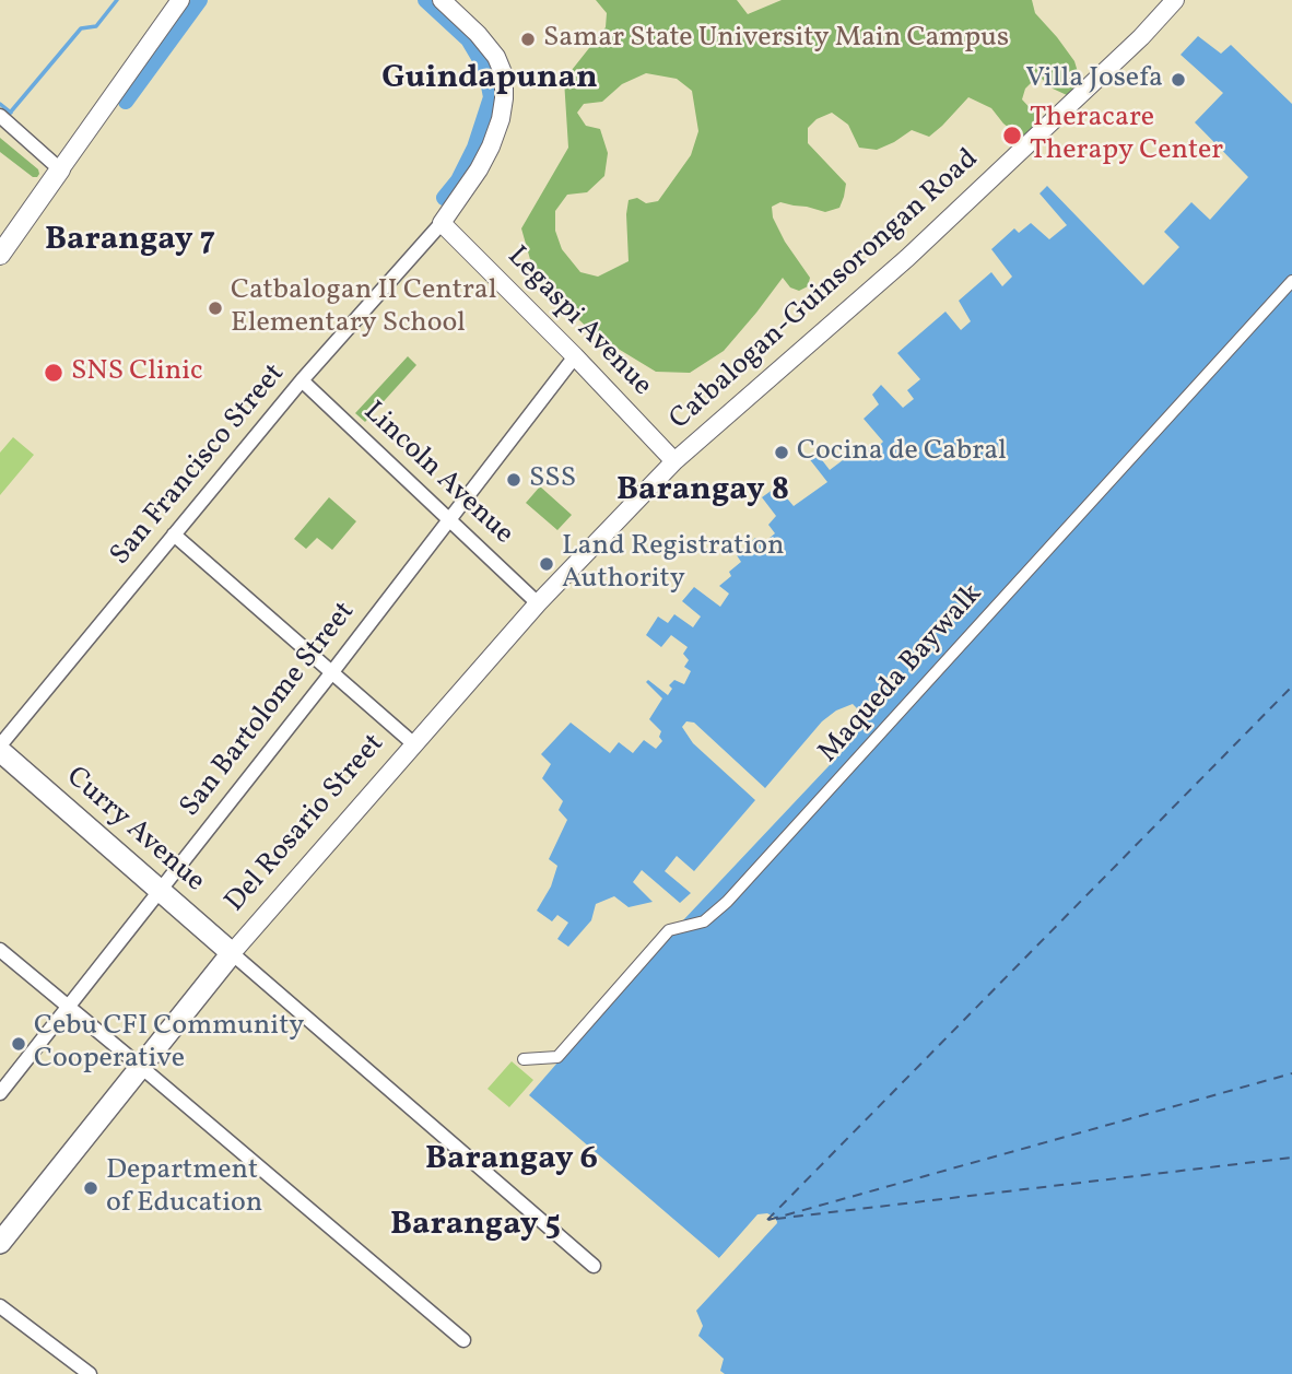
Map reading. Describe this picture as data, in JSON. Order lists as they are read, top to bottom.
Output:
{
  "streets": {
    "main road": ["Del Rosario Street", "Curry Avenue"],
    "street": [
      "Catbalogan-Guinsorongan Road",
      "Legaspi Avenue",
      "San Francisco Street",
      "Lincoln Avenue",
      "Maqueda Baywalk",
      "San Bartolome Street"
    ]
  },
  "crossings": [
    ["Catbalogan-Guinsorongan Road", "Legaspi Avenue"],
    ["Catbalogan-Guinsorongan Road", "Del Rosario Street"],
    ["Legaspi Avenue", "San Francisco Street"],
    ["Legaspi Avenue", "San Bartolome Street"],
    ["Legaspi Avenue", "Del Rosario Street"],
    ["San Francisco Street", "Lincoln Avenue"],
    ["San Francisco Street", "Curry Avenue"],
    ["Lincoln Avenue", "San Bartolome Street"],
    ["Lincoln Avenue", "Del Rosario Street"],
    ["San Bartolome Street", "Curry Avenue"],
    ["Del Rosario Street", "Curry Avenue"]
  ],
  "districts": [
    "Guindapunan",
    "Barangay 7",
    "Barangay 8",
    "Barangay 6",
    "Barangay 5"
  ],
  "places": [
    "Samar State University Main Campus",
    "Villa Josefa",
    "Theracare Therapy Center",
    "Catbalogan II Central Elementary School",
    "SNS Clinic",
    "Cocina de Cabral",
    "SSS",
    "Land Registration Authority",
    "Cebu CFI Community Cooperative",
    "Department of Education"
  ]
}
